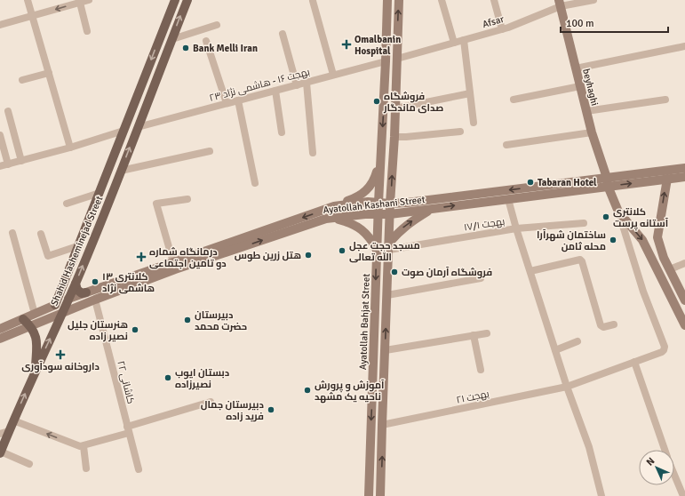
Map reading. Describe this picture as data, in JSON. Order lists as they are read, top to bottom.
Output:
{
  "streets": {
    "main road": [
      "beyhaghi",
      "Ayatollah Kashani Street",
      "Shahid Hasheminejad Street",
      "Ayatollah Bahjat Street"
    ],
    "street": [
      "Afsar",
      "بهجت ۱۶ - هاشمی نژاد ۲۳",
      "بهجت ۱۷/۱",
      "کاشانی ۲۲",
      "بهجت ۲۱"
    ]
  },
  "crossings": [
    ["Afsar", "beyhaghi"],
    ["بهجت ۱۶ - هاشمی نژاد ۲۳", "Shahid Hasheminejad Street"],
    ["بهجت ۱۶ - هاشمی نژاد ۲۳", "Ayatollah Bahjat Street"],
    ["beyhaghi", "Ayatollah Kashani Street"],
    ["beyhaghi", "بهجت ۲۱"],
    ["Ayatollah Kashani Street", "Shahid Hasheminejad Street"],
    ["Ayatollah Kashani Street", "Ayatollah Bahjat Street"],
    ["Ayatollah Kashani Street", "کاشانی ۲۲"]
  ],
  "one_way": ["beyhaghi"],
  "places": {
    "health": ["Omalbanin Hospital", "درمانگاه شماره دو تامین اجتماعی", "داروخانه سودآوری"],
    "other": [
      "Bank Melli Iran",
      "فروشگاه صدای ماندگار",
      "Tabaran Hotel",
      "کلانتری آستانه پرست",
      "ساختمان شهرآرا محله ثامن",
      "مسجد حجت عجل الله تعالی",
      "هتل زرین طوس",
      "فروشگاه آرمان صوت",
      "کلانتری ۱۳ هاشمی نژاد",
      "دبیرستان حضرت محمد",
      "هنرستان جلیل نصیر زاده",
      "دبستان ایوب نصیرزاده",
      "آموزش و پرورش ناحیه یک مشهد",
      "دبیرستان جمال فرید زاده"
    ]
  },
  "scale_bar": "100 m",
  "north": "top left"
}
